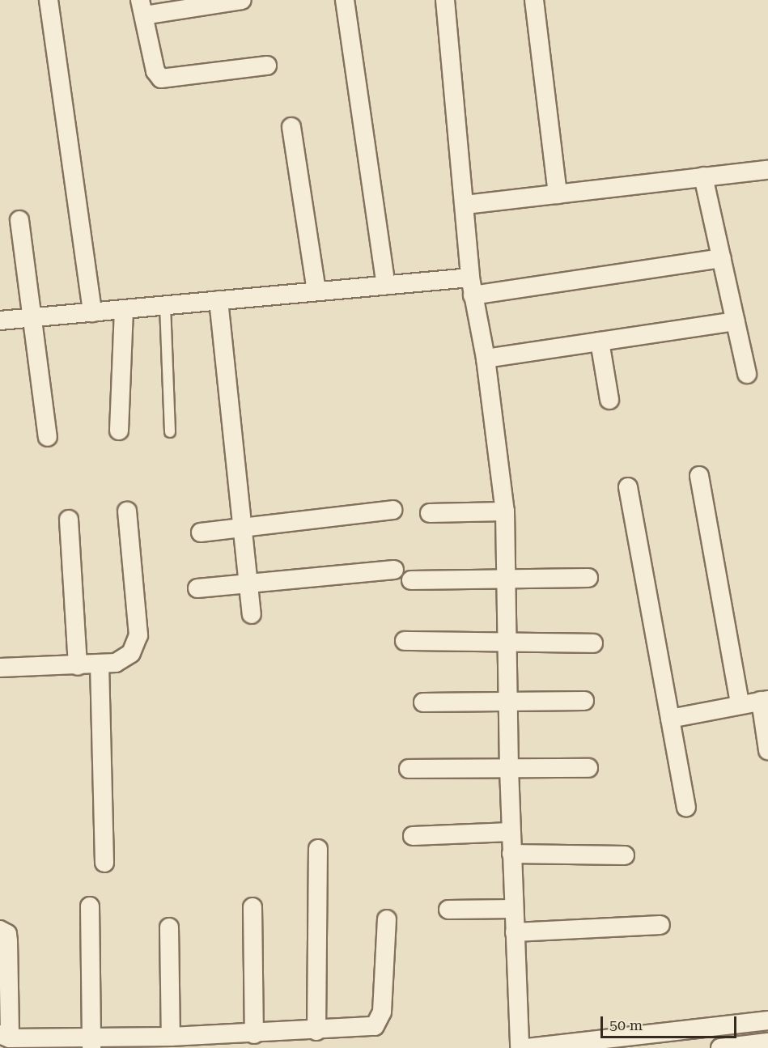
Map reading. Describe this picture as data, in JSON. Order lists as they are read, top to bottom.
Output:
{
  "scale_bar": "50 m"
}
